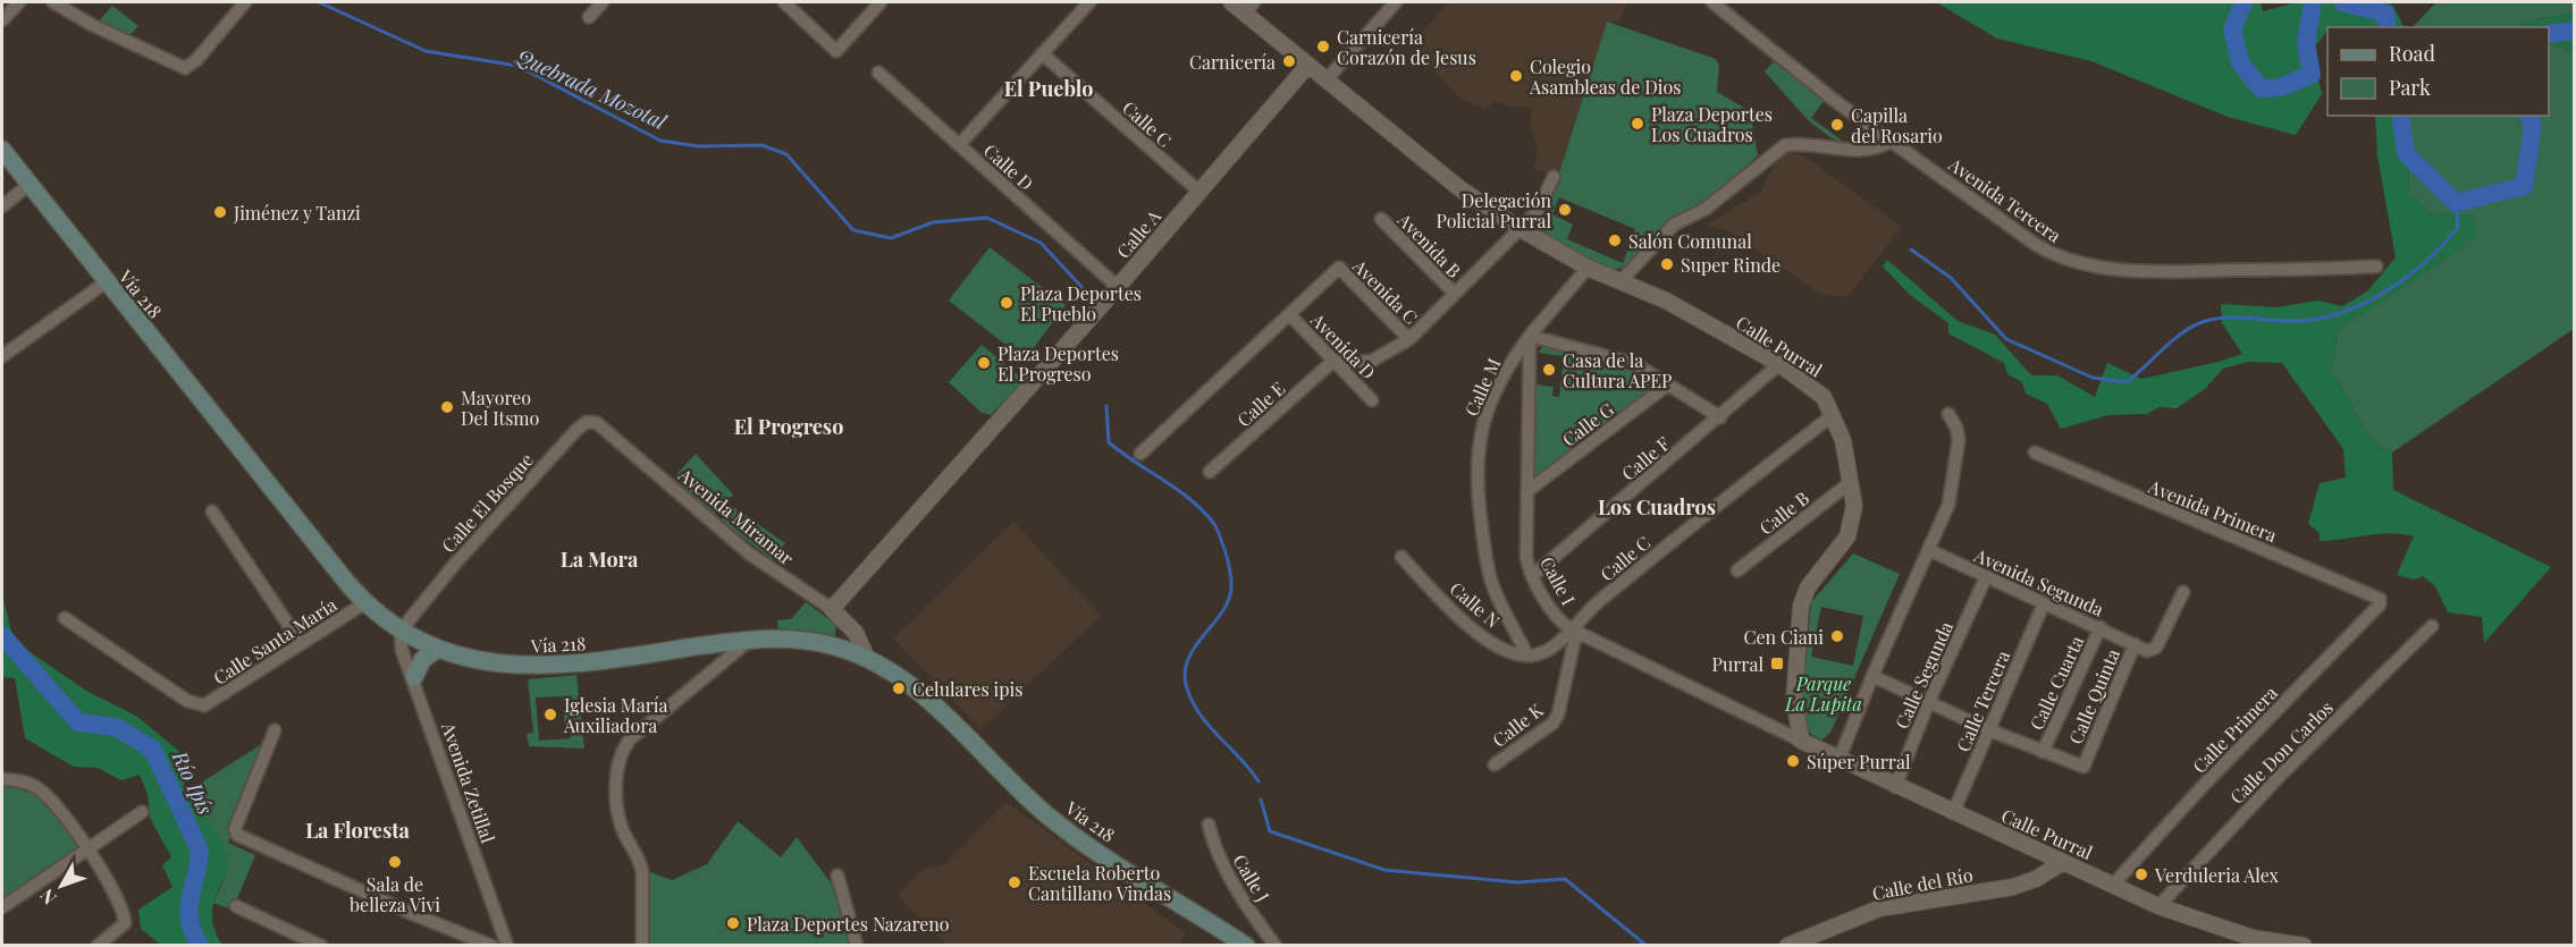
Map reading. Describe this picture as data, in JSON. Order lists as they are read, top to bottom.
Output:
{
  "streets": {
    "main road": ["Vía 218"],
    "street": [
      "Calle C",
      "Calle D",
      "Avenida Tercera",
      "Calle A",
      "Avenida B",
      "Avenida C",
      "Avenida D",
      "Calle Purral",
      "Calle M",
      "Calle E",
      "Calle G",
      "Calle F",
      "Calle El Bosque",
      "Avenida Primera",
      "Calle B",
      "Avenida Miramar",
      "Calle I",
      "Avenida Segunda",
      "Calle N",
      "Calle Santa María",
      "Calle Segunda",
      "Calle Cuarta",
      "Calle Quinta",
      "Calle Tercera",
      "Calle K",
      "Calle Primera",
      "Calle Don Carlos",
      "Avenida Zetillal",
      "Calle J",
      "Calle del Río"
    ]
  },
  "crossings": [
    ["Calle C", "Calle A"],
    ["Calle C", "Calle Purral"],
    ["Calle C", "Calle I"],
    ["Calle C", "Calle K"],
    ["Calle D", "Calle A"],
    ["Calle A", "Calle Purral"],
    ["Calle A", "Avenida Miramar"],
    ["Avenida C", "Avenida D"],
    ["Vía 218", "Calle El Bosque"],
    ["Vía 218", "Avenida Miramar"],
    ["Vía 218", "Calle Santa María"],
    ["Vía 218", "Avenida Zetillal"],
    ["Avenida D", "Calle E"],
    ["Calle Purral", "Calle F"],
    ["Calle Purral", "Calle B"],
    ["Calle Purral", "Calle I"],
    ["Calle Purral", "Calle Segunda"],
    ["Calle Purral", "Calle Tercera"],
    ["Calle Purral", "Calle Primera"],
    ["Calle Purral", "Calle Don Carlos"],
    ["Calle Purral", "Calle del Río"],
    ["Calle M", "Calle I"],
    ["Calle M", "Calle N"],
    ["Calle G", "Calle I"],
    ["Calle F", "Calle I"],
    ["Calle El Bosque", "Avenida Miramar"],
    ["Calle El Bosque", "Avenida Zetillal"],
    ["Avenida Primera", "Calle Primera"],
    ["Calle I", "Calle K"],
    ["Avenida Segunda", "Calle Segunda"],
    ["Avenida Segunda", "Calle Cuarta"],
    ["Avenida Segunda", "Calle Quinta"],
    ["Avenida Segunda", "Calle Tercera"],
    ["Calle Cuarta", "Calle Quinta"]
  ],
  "districts": [
    "El Pueblo",
    "El Progreso",
    "Los Cuadros",
    "La Mora",
    "La Floresta"
  ],
  "water": ["Quebrada Mozotal", "Río Ipís"],
  "parks": ["Parque La Lupita"],
  "places": {
    "other": [
      "Carnicería Corazón de Jesus",
      "Carnicería",
      "Colegio Asambleas de Dios",
      "Plaza Deportes Los Cuadros",
      "Capilla del Rosario",
      "Delegación Policial Purral",
      "Jiménez y Tanzi",
      "Salón Comunal",
      "Super Rinde",
      "Plaza Deportes El Pueblo",
      "Plaza Deportes El Progreso",
      "Casa de la Cultura APEP",
      "Mayoreo Del Itsmo",
      "Cen Ciani",
      "Celulares ipis",
      "Iglesia María Auxiliadora",
      "Súper Purral",
      "Sala de belleza Vivi",
      "Verduleria Alex",
      "Escuela Roberto Cantillano Vindas",
      "Plaza Deportes Nazareno"
    ],
    "transit": ["Purral"]
  },
  "legend": ["Road", "Park"],
  "north": "bottom left"
}
